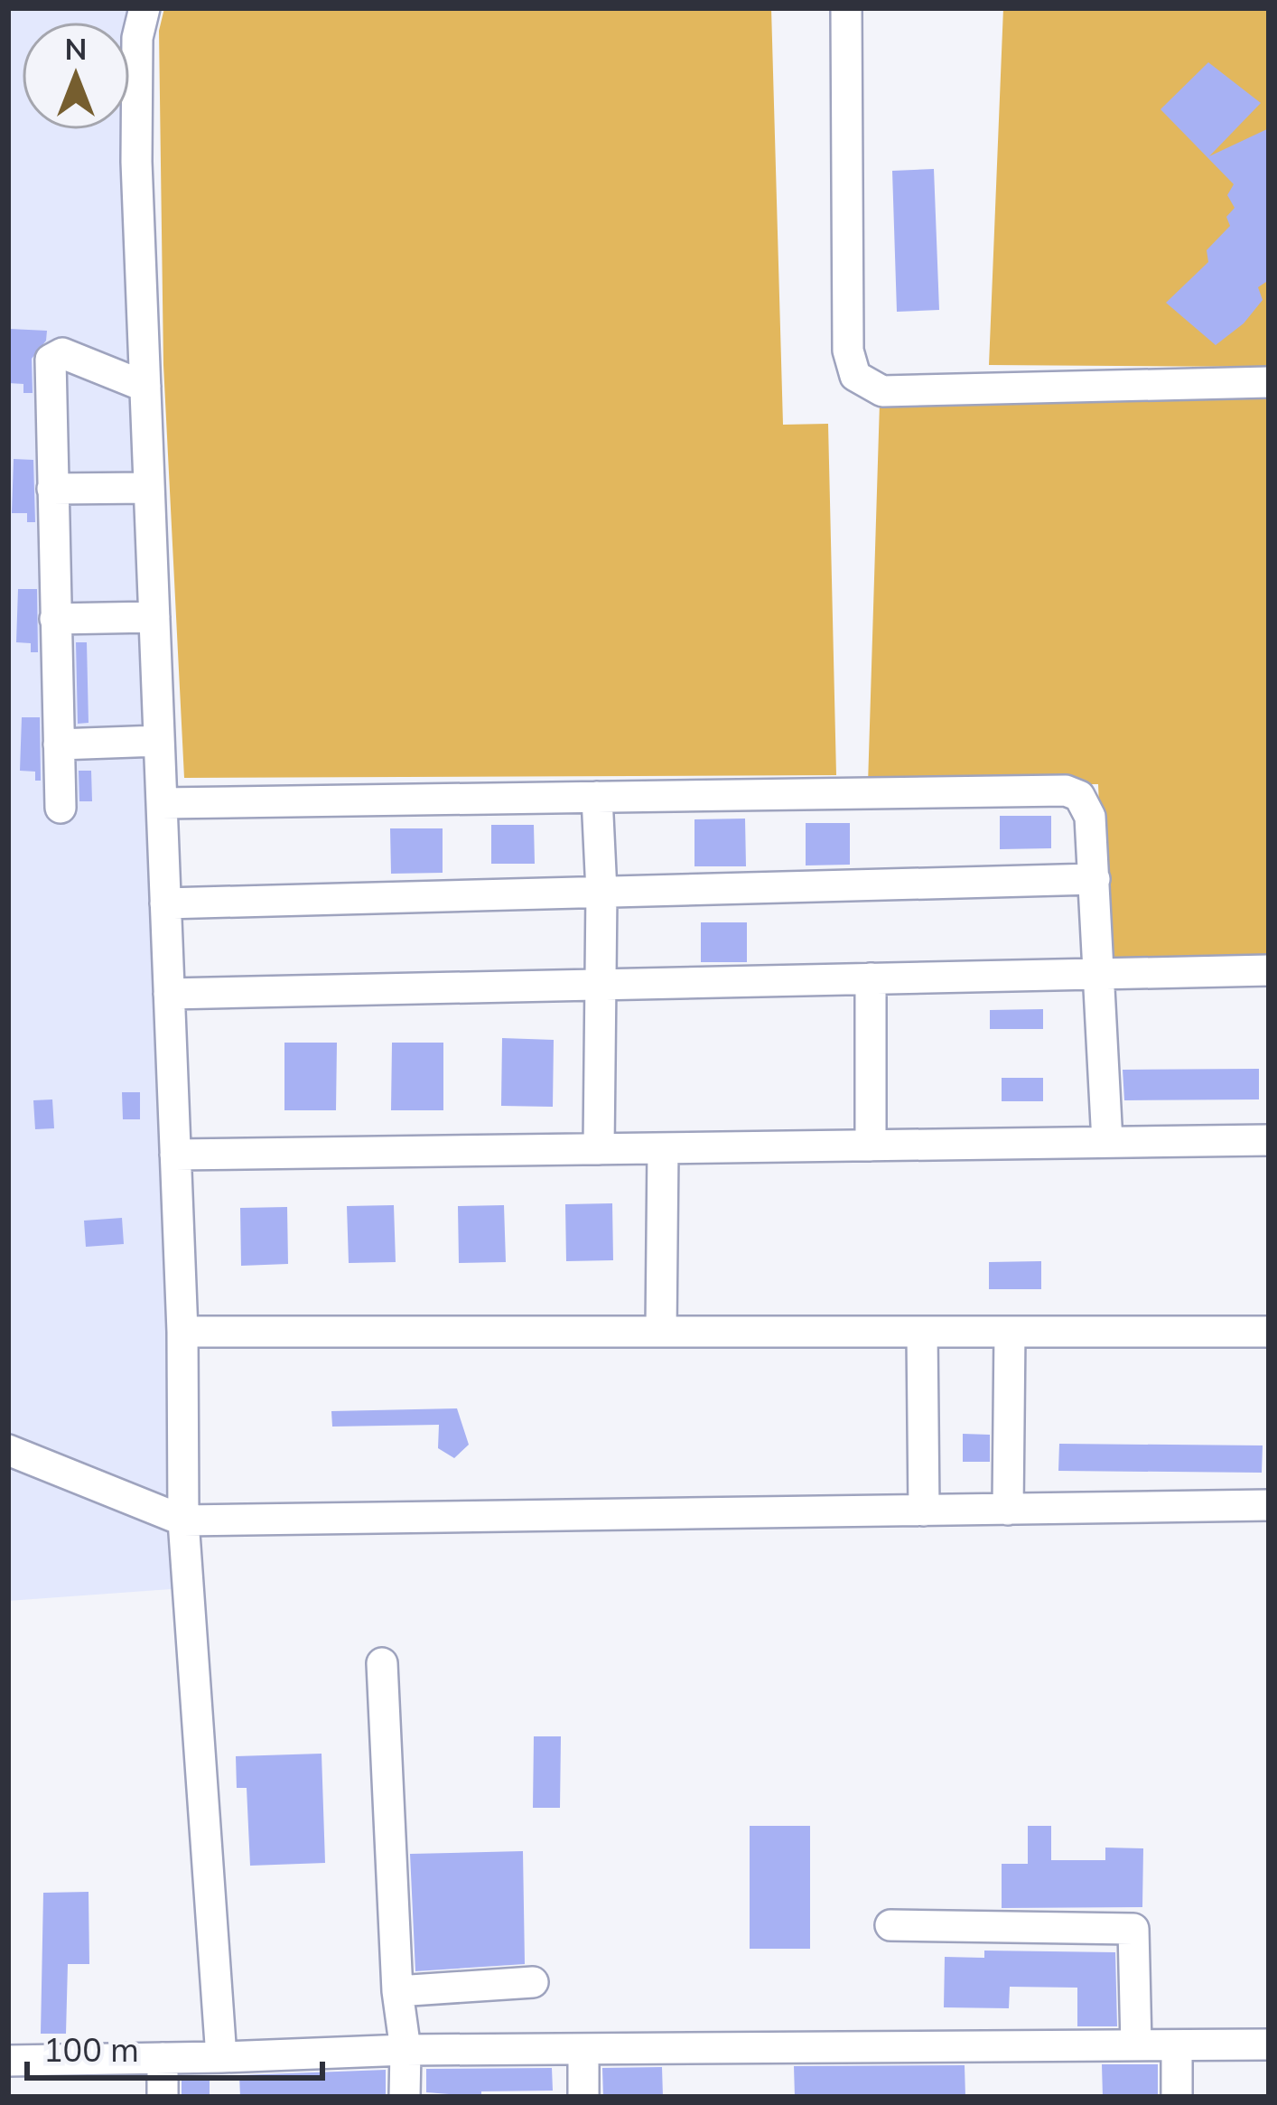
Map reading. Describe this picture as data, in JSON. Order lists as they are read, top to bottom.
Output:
{
  "scale_bar": "100 m",
  "north": "top"
}
